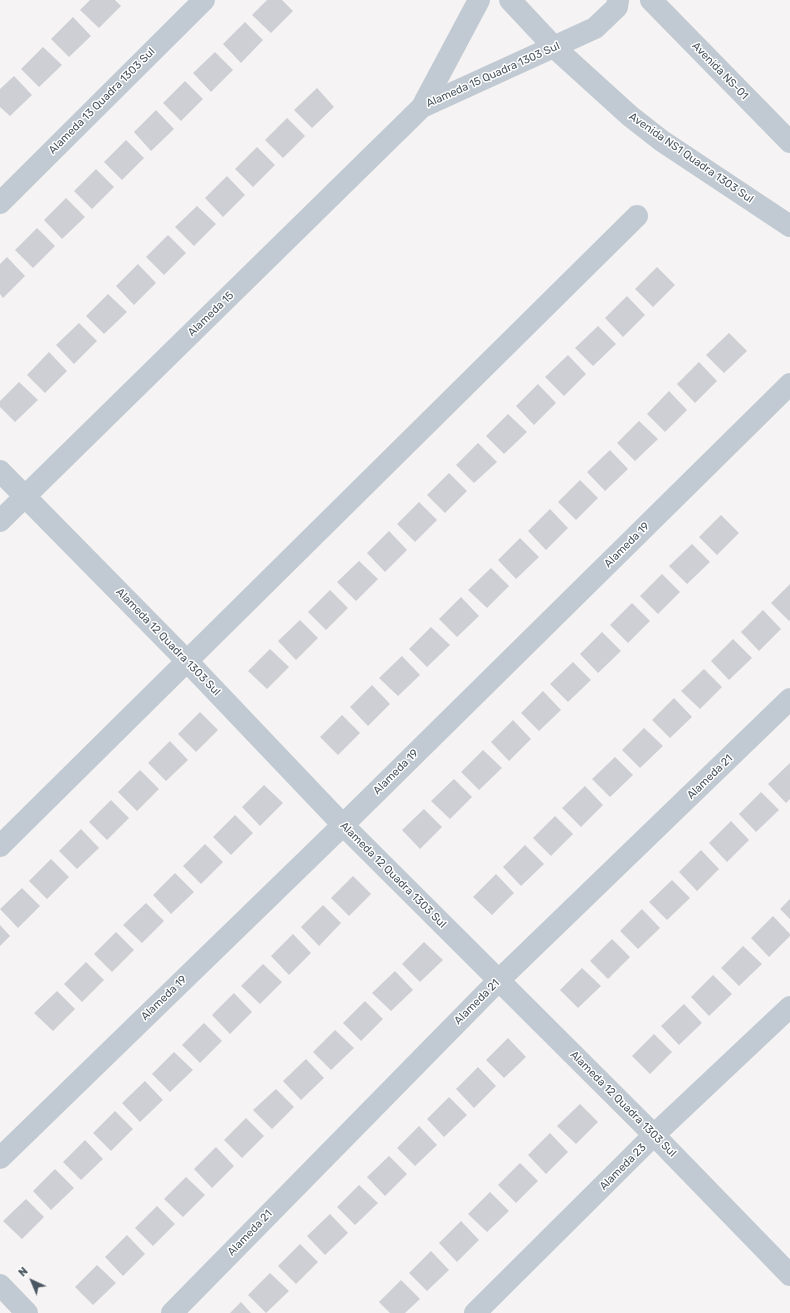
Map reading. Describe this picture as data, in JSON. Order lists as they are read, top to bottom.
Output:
{
  "streets": {
    "street": [
      "Avenida NS-01",
      "Alameda 15 Quadra 1303 Sul",
      "Alameda 13 Quadra 1303 Sul",
      "Avenida NS1 Quadra 1303 Sul",
      "Alameda 15",
      "Alameda 19",
      "Alameda 12 Quadra 1303 Sul",
      "Alameda 21",
      "Alameda 23"
    ]
  },
  "crossings": [
    ["Alameda 15 Quadra 1303 Sul", "Avenida NS1 Quadra 1303 Sul"],
    ["Alameda 15 Quadra 1303 Sul", "Alameda 15"],
    ["Alameda 15", "Alameda 12 Quadra 1303 Sul"],
    ["Alameda 19", "Alameda 12 Quadra 1303 Sul"],
    ["Alameda 12 Quadra 1303 Sul", "Alameda 21"],
    ["Alameda 12 Quadra 1303 Sul", "Alameda 23"]
  ],
  "north": "top left"
}
